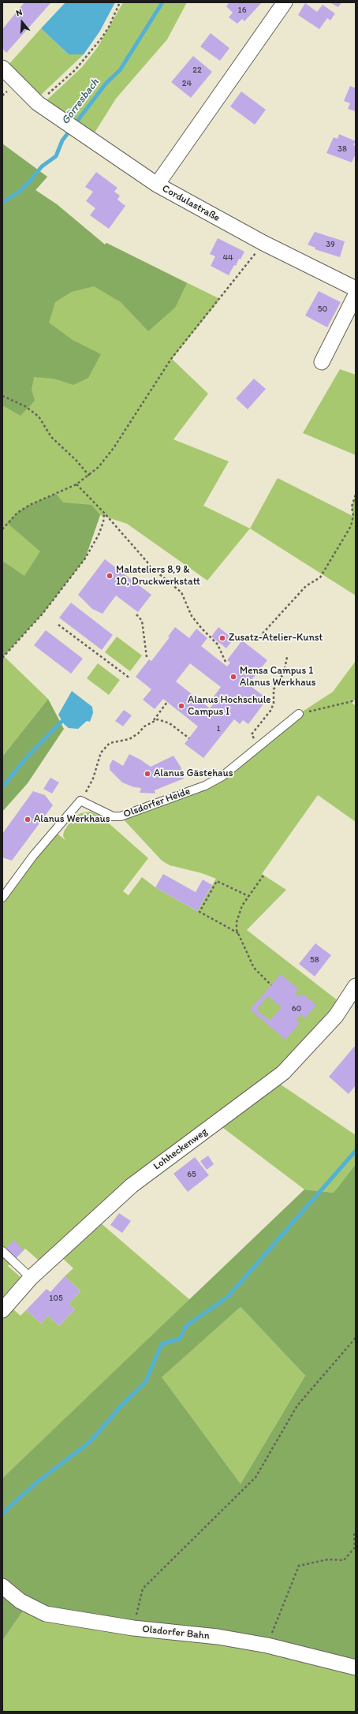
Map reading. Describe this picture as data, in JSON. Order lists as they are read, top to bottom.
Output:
{
  "streets": {
    "street": ["Cordulastraße", "Lohheckenweg", "Olsdorfer Bahn"],
    "lane": ["Olsdorfer Heide"]
  },
  "water": ["Görresbach"],
  "places": [
    "Malateliers 8,9 & 10, Druckwerkstatt",
    "Zusatz-Atelier-Kunst",
    "Mensa Campus 1 Alanus Werkhaus",
    "Alanus Hochschule Campus I",
    "Alanus Gästehaus",
    "Alanus Werkhaus"
  ],
  "house_numbers": [
    "16",
    "22",
    "24",
    "38",
    "39",
    "44",
    "50",
    "1",
    "58",
    "60",
    "65",
    "105"
  ],
  "north": "top"
}
